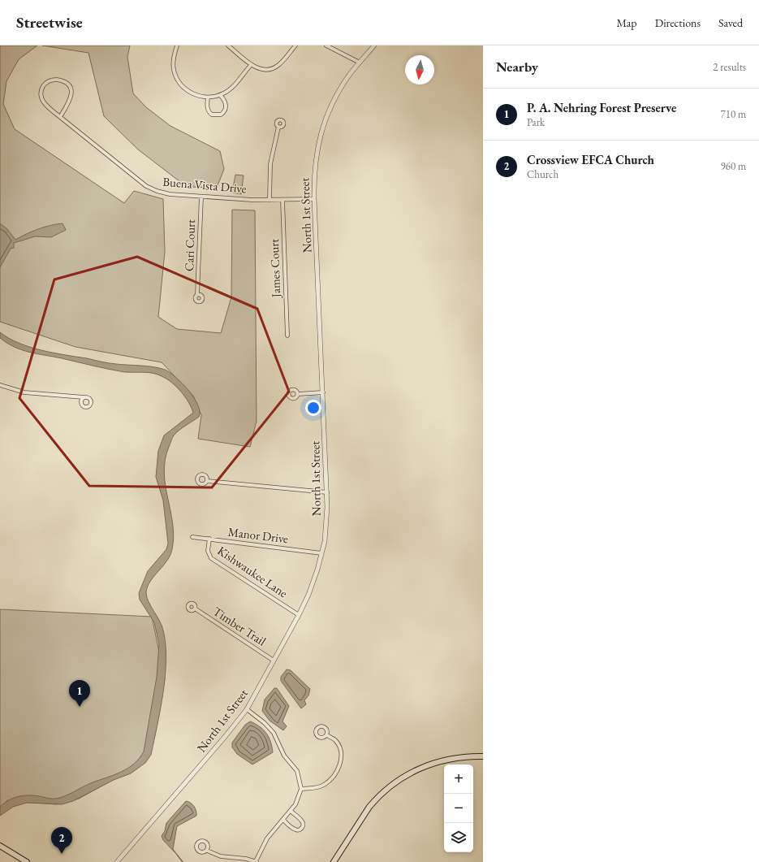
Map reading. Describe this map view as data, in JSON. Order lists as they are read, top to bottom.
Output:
{
  "streets": {
    "street": [
      "Buena Vista Drive",
      "North 1st Street",
      "Cari Court",
      "James Court",
      "Manor Drive",
      "Kishwaukee Lane",
      "Timber Trail"
    ]
  },
  "crossings": [
    ["Buena Vista Drive", "North 1st Street"],
    ["Buena Vista Drive", "Cari Court"],
    ["Buena Vista Drive", "James Court"],
    ["North 1st Street", "Manor Drive"],
    ["North 1st Street", "Kishwaukee Lane"],
    ["North 1st Street", "Timber Trail"],
    ["Manor Drive", "Kishwaukee Lane"]
  ],
  "north": "bottom",
  "page": {
    "header": "Streetwise",
    "nav": ["Map", "Directions", "Saved"],
    "heading": ["Nearby", "2 results"],
    "list": [
      {
        "mark": "1",
        "name": "P. A. Nehring Forest Preserve",
        "note": "Park",
        "value": "710 m"
      },
      {
        "mark": "2",
        "name": "Crossview EFCA Church",
        "note": "Church",
        "value": "960 m"
      }
    ],
    "pins": ["1", "2"],
    "map_buttons": ["+", "−"]
  }
}
